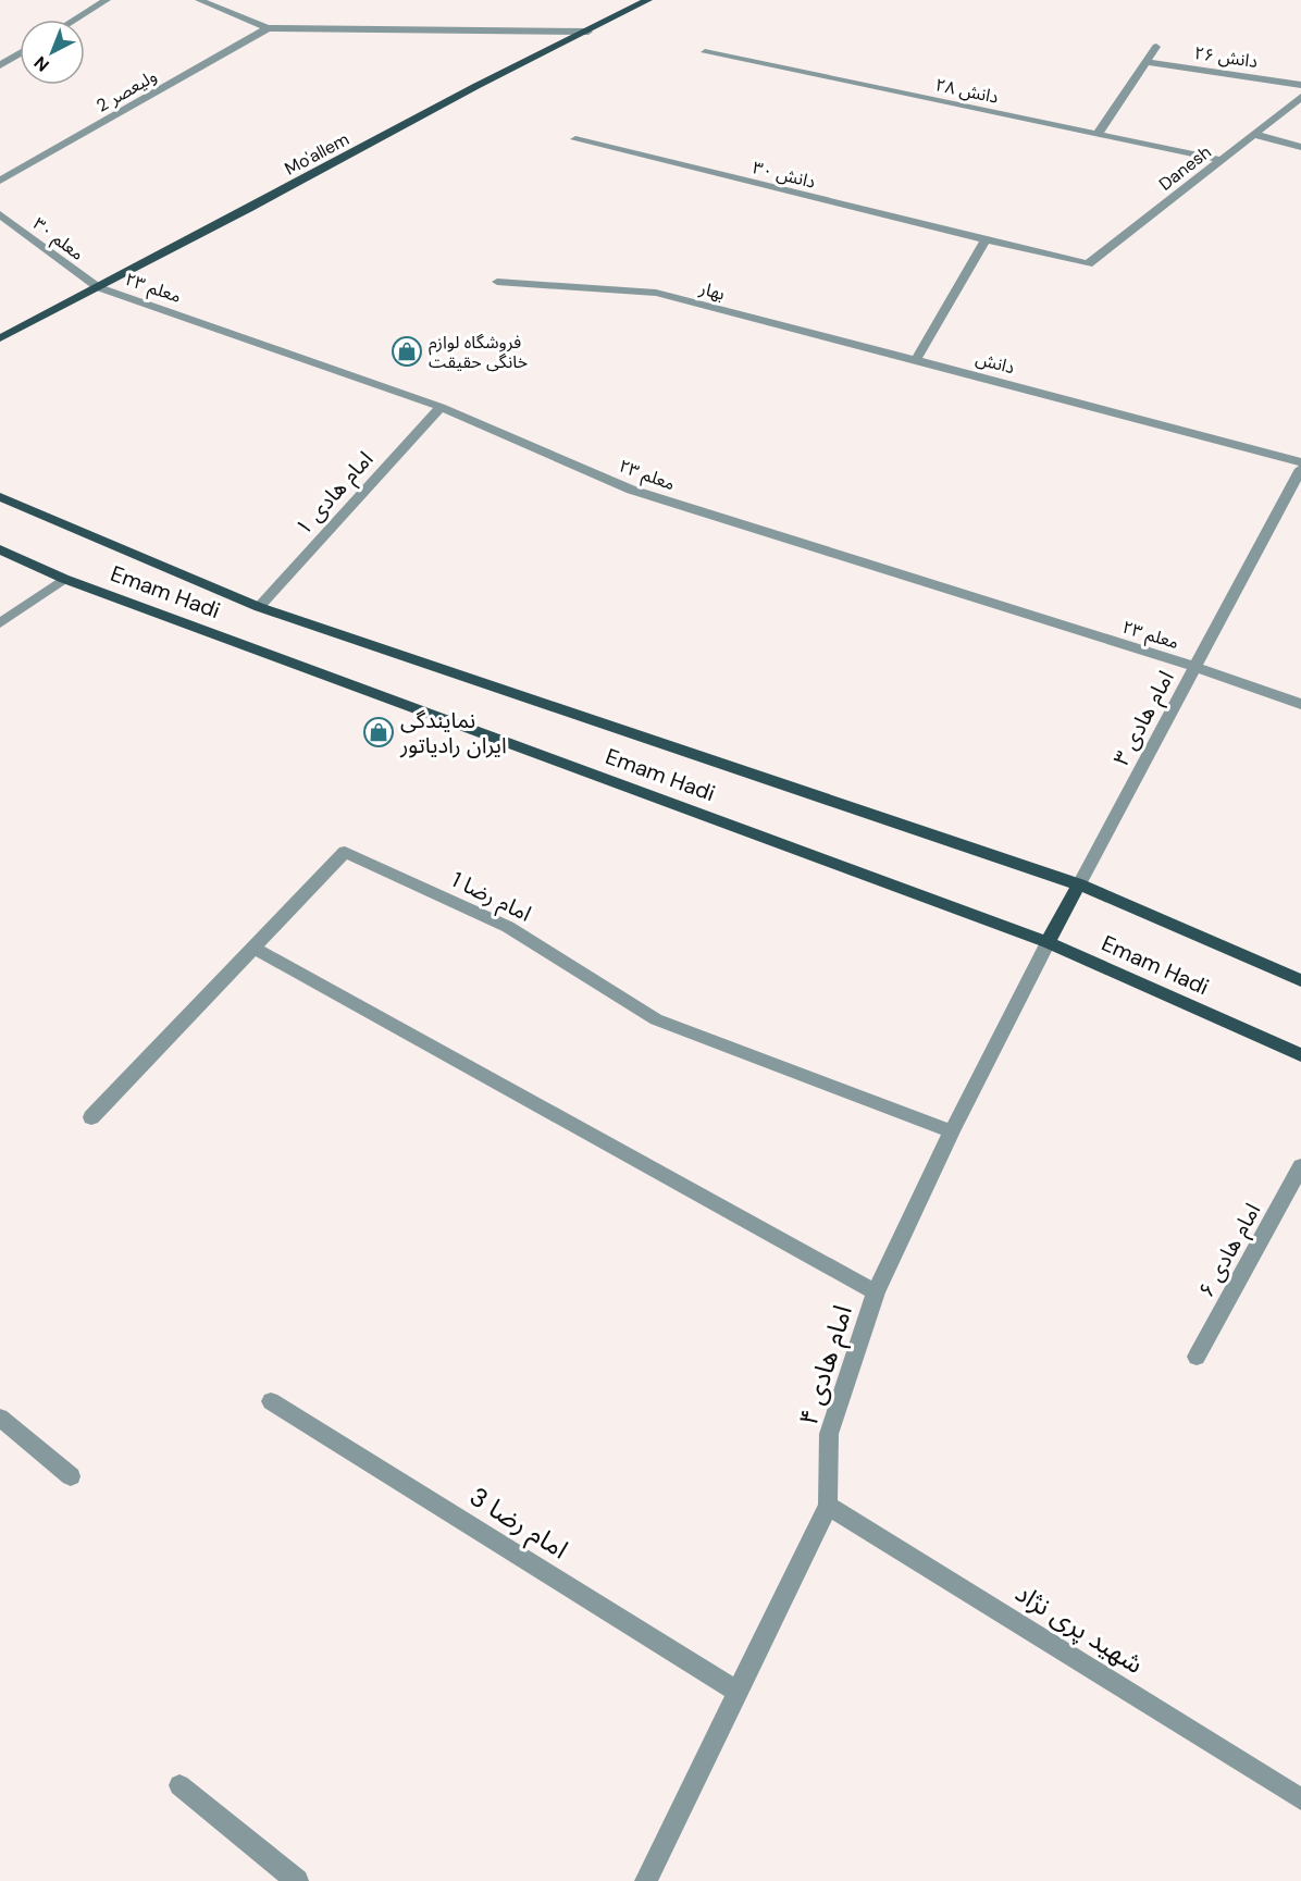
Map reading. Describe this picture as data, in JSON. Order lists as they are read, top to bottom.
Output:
{
  "streets": {
    "main road": ["Mo'allem", "Emam Hadi"],
    "street": [
      "دانش ۲۶",
      "ولیعصر 2",
      "دانش ۲۸",
      "Danesh",
      "دانش ۳۰",
      "معلم ۳۰",
      "معلم ۲۳",
      "بهار",
      "دانش",
      "امام هادی ١",
      "امام هادی ٣",
      "امام رضا 1",
      "امام هادی ۶",
      "امام هادی ۴",
      "امام رضا 3",
      "شهید پری نژاد"
    ]
  },
  "crossings": [
    ["دانش ۲۸", "Danesh"],
    ["Mo'allem", "معلم ۳۰"],
    ["Mo'allem", "معلم ۲۳"],
    ["Danesh", "دانش ۳۰"],
    ["معلم ۳۰", "معلم ۲۳"],
    ["معلم ۲۳", "امام هادی ١"],
    ["معلم ۲۳", "امام هادی ٣"],
    ["بهار", "دانش"],
    ["امام هادی ١", "Emam Hadi"],
    ["Emam Hadi", "امام هادی ٣"],
    ["Emam Hadi", "امام هادی ۴"],
    ["امام رضا 1", "امام هادی ۴"],
    ["امام هادی ۴", "امام رضا 3"],
    ["امام هادی ۴", "شهید پری نژاد"]
  ],
  "places": {
    "shop": ["فروشگاه لوازم خانگی حقیقت", "نمایندگی ایران رادیاتور"]
  },
  "north": "bottom left"
}
